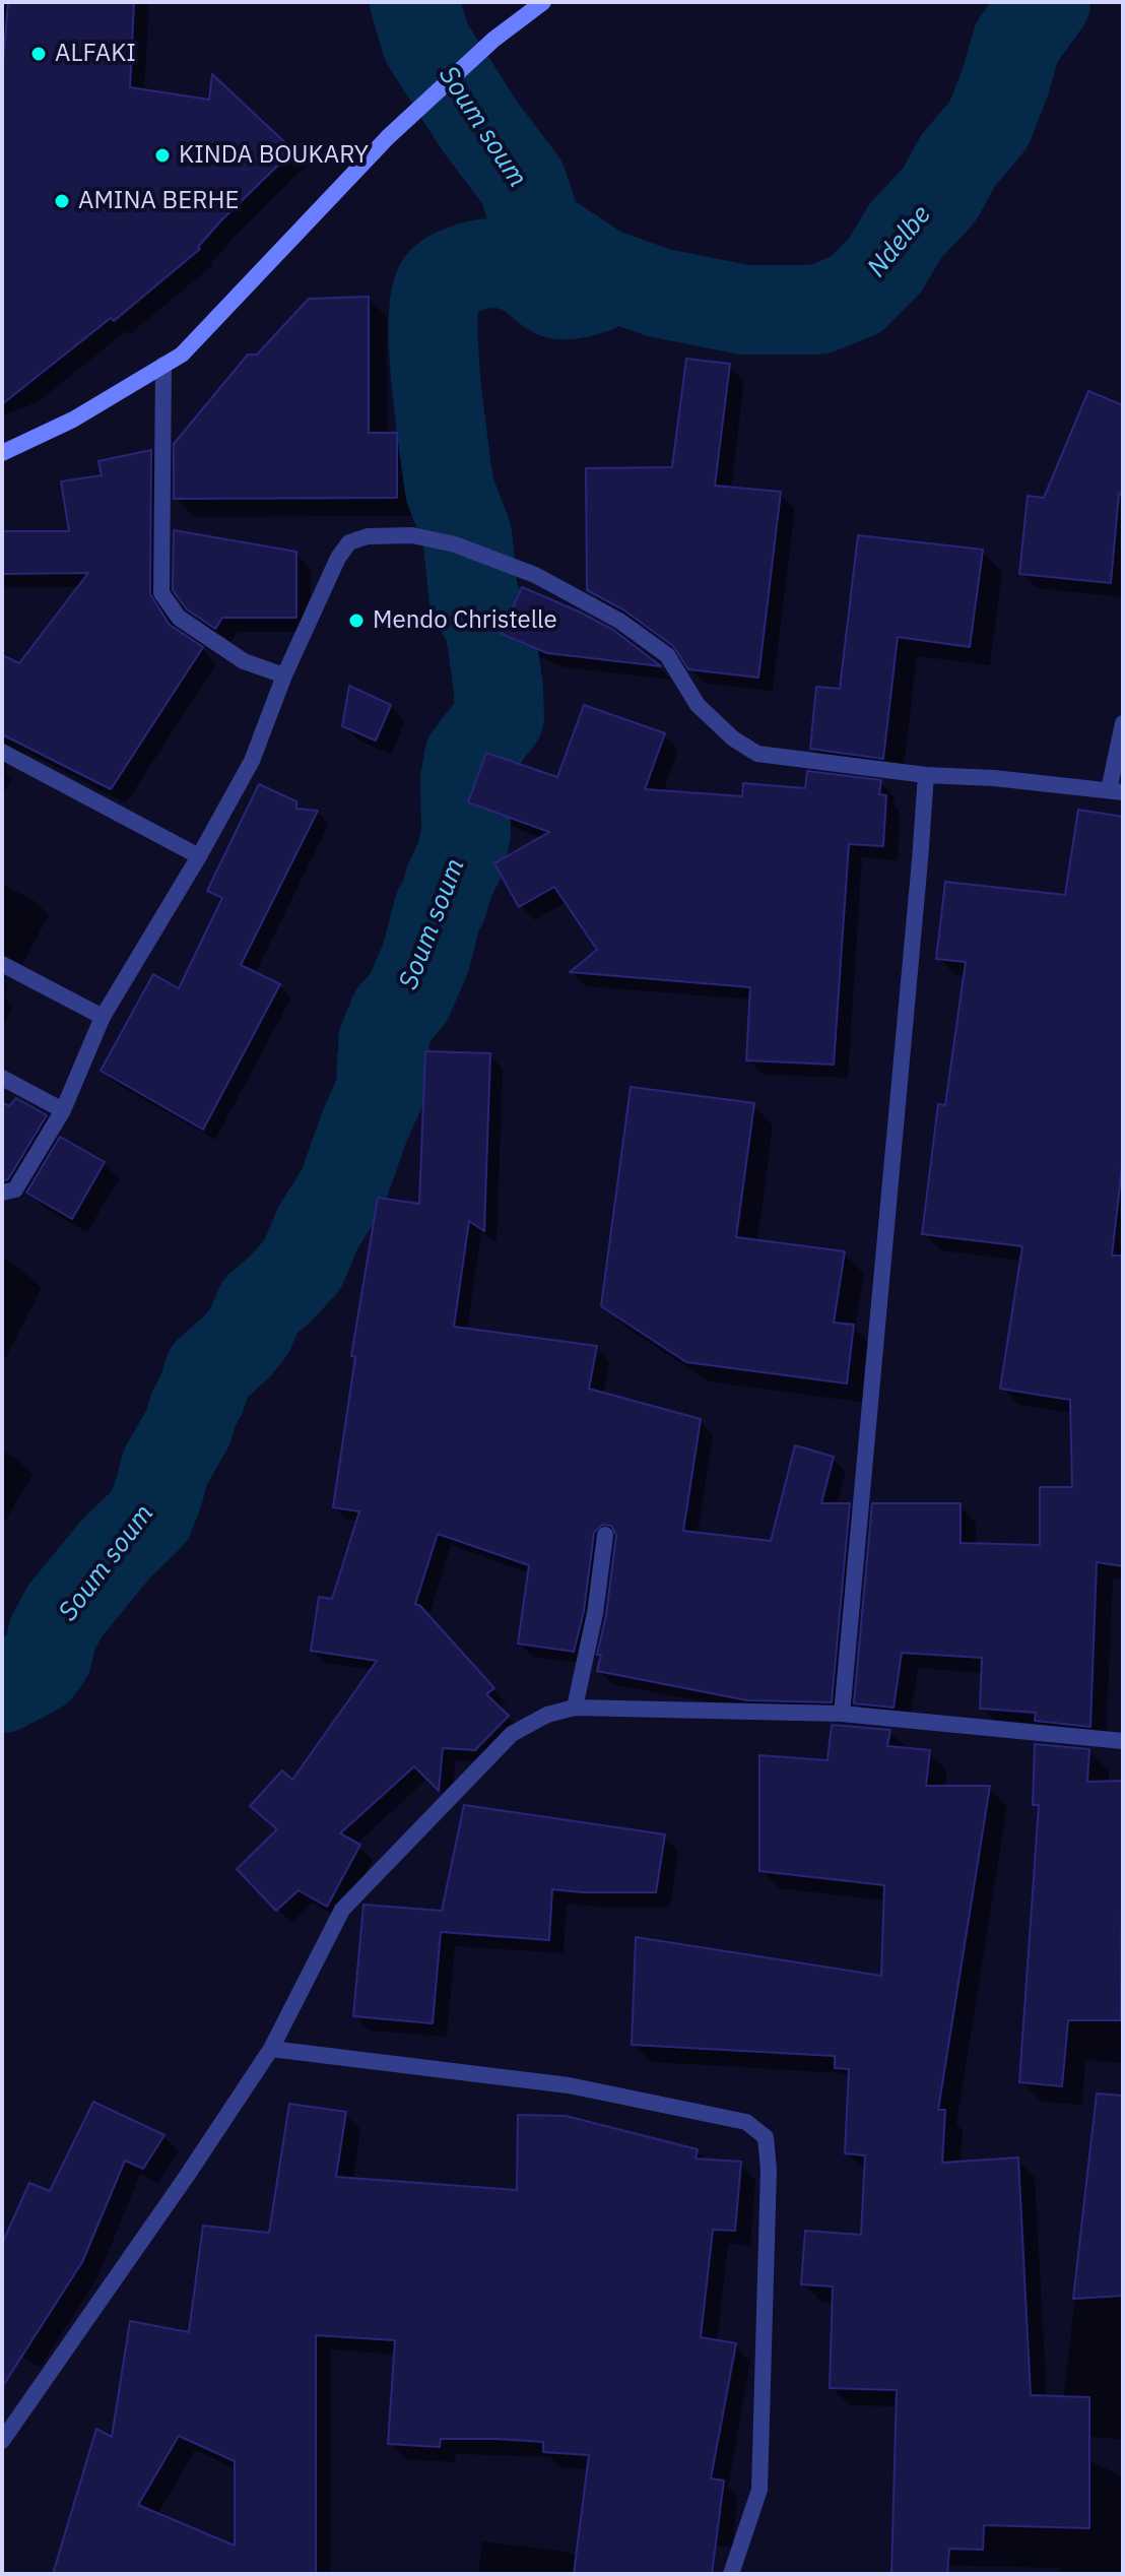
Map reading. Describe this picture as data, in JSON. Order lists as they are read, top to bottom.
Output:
{
  "water": ["Soum soum", "Ndelbe"],
  "places": [
    "ALFAKI",
    "KINDA BOUKARY",
    "AMINA BERHE",
    "Mendo Christelle"
  ]
}
